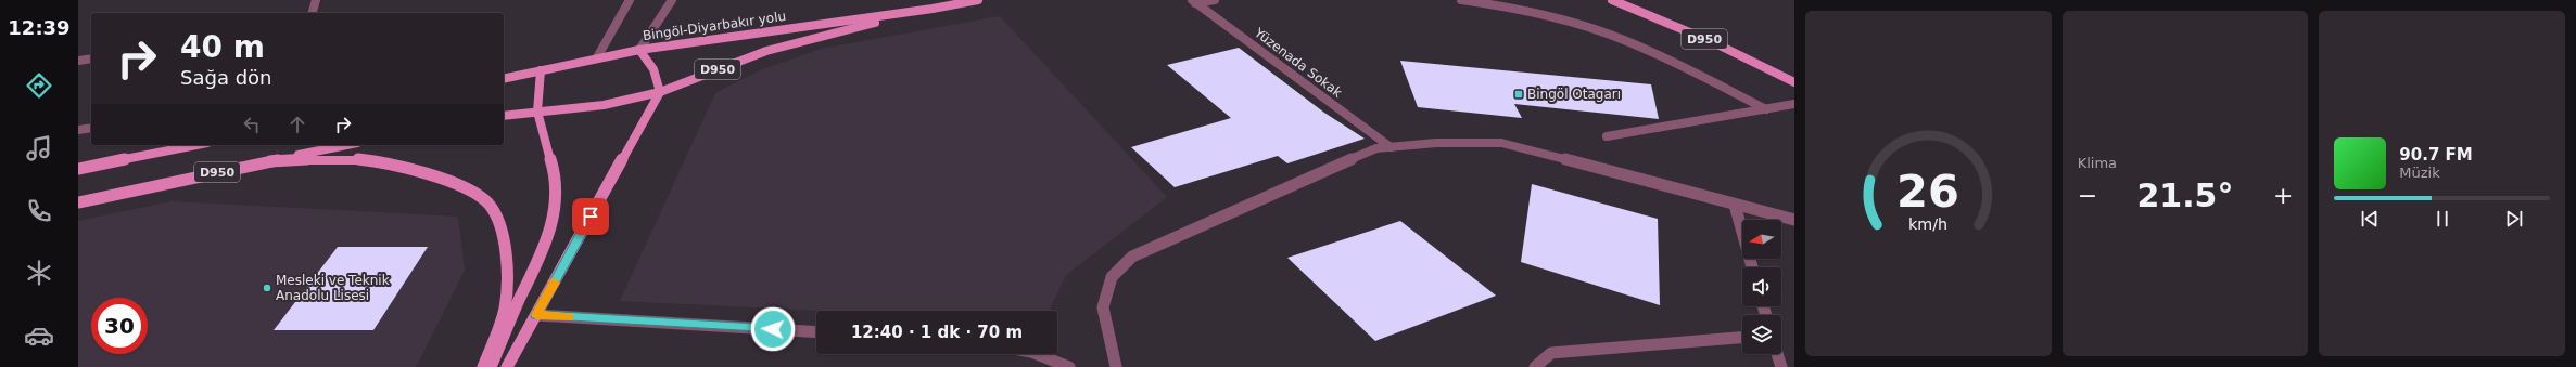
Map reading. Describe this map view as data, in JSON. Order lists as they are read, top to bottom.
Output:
{
  "streets": {
    "main road": ["Bingöl-Diyarbakır yolu", "D950"],
    "street": ["Yüzenada Sokak"]
  },
  "places": {
    "transit": ["Bingöl Otagarı"],
    "other": ["Mesleki ve Teknik Anadolu Lisesi"]
  },
  "north": "left",
  "page": {
    "tabs": "12:39",
    "tile": "Klima",
    "turn": ["40 m", "Sağa dön"],
    "song": ["90.7 FM", "Müzik"],
    "heat": ["−", "21.5°", "+"],
    "limit": "30",
    "trip": "12:40 · 1 dk · 70 m",
    "gauge": ["26", "km/h"]
  }
}
